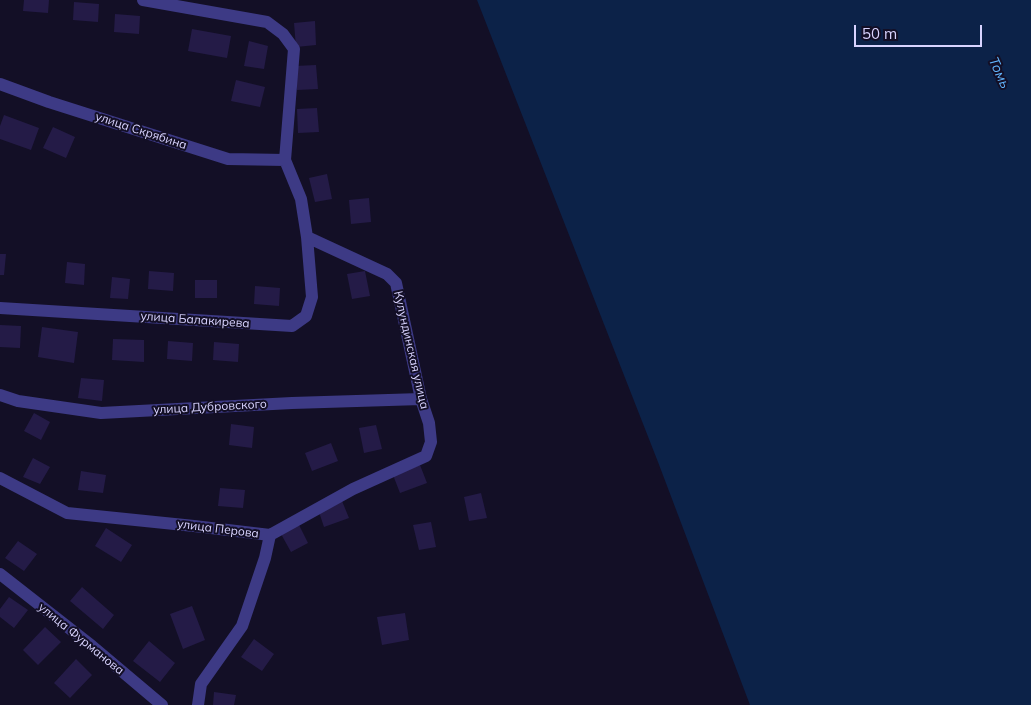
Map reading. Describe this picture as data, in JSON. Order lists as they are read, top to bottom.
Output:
{
  "streets": {
    "street": [
      "улица Скрябина",
      "улица Балакирева",
      "Кулундинская улица",
      "улица Дубровского",
      "улица Перова",
      "улица Фурманова"
    ]
  },
  "crossings": [
    ["улица Скрябина", "улица Балакирева"],
    ["улица Балакирева", "Кулундинская улица"],
    ["Кулундинская улица", "улица Дубровского"],
    ["Кулундинская улица", "улица Перова"]
  ],
  "water": ["Томь"],
  "scale_bar": "50 m"
}
